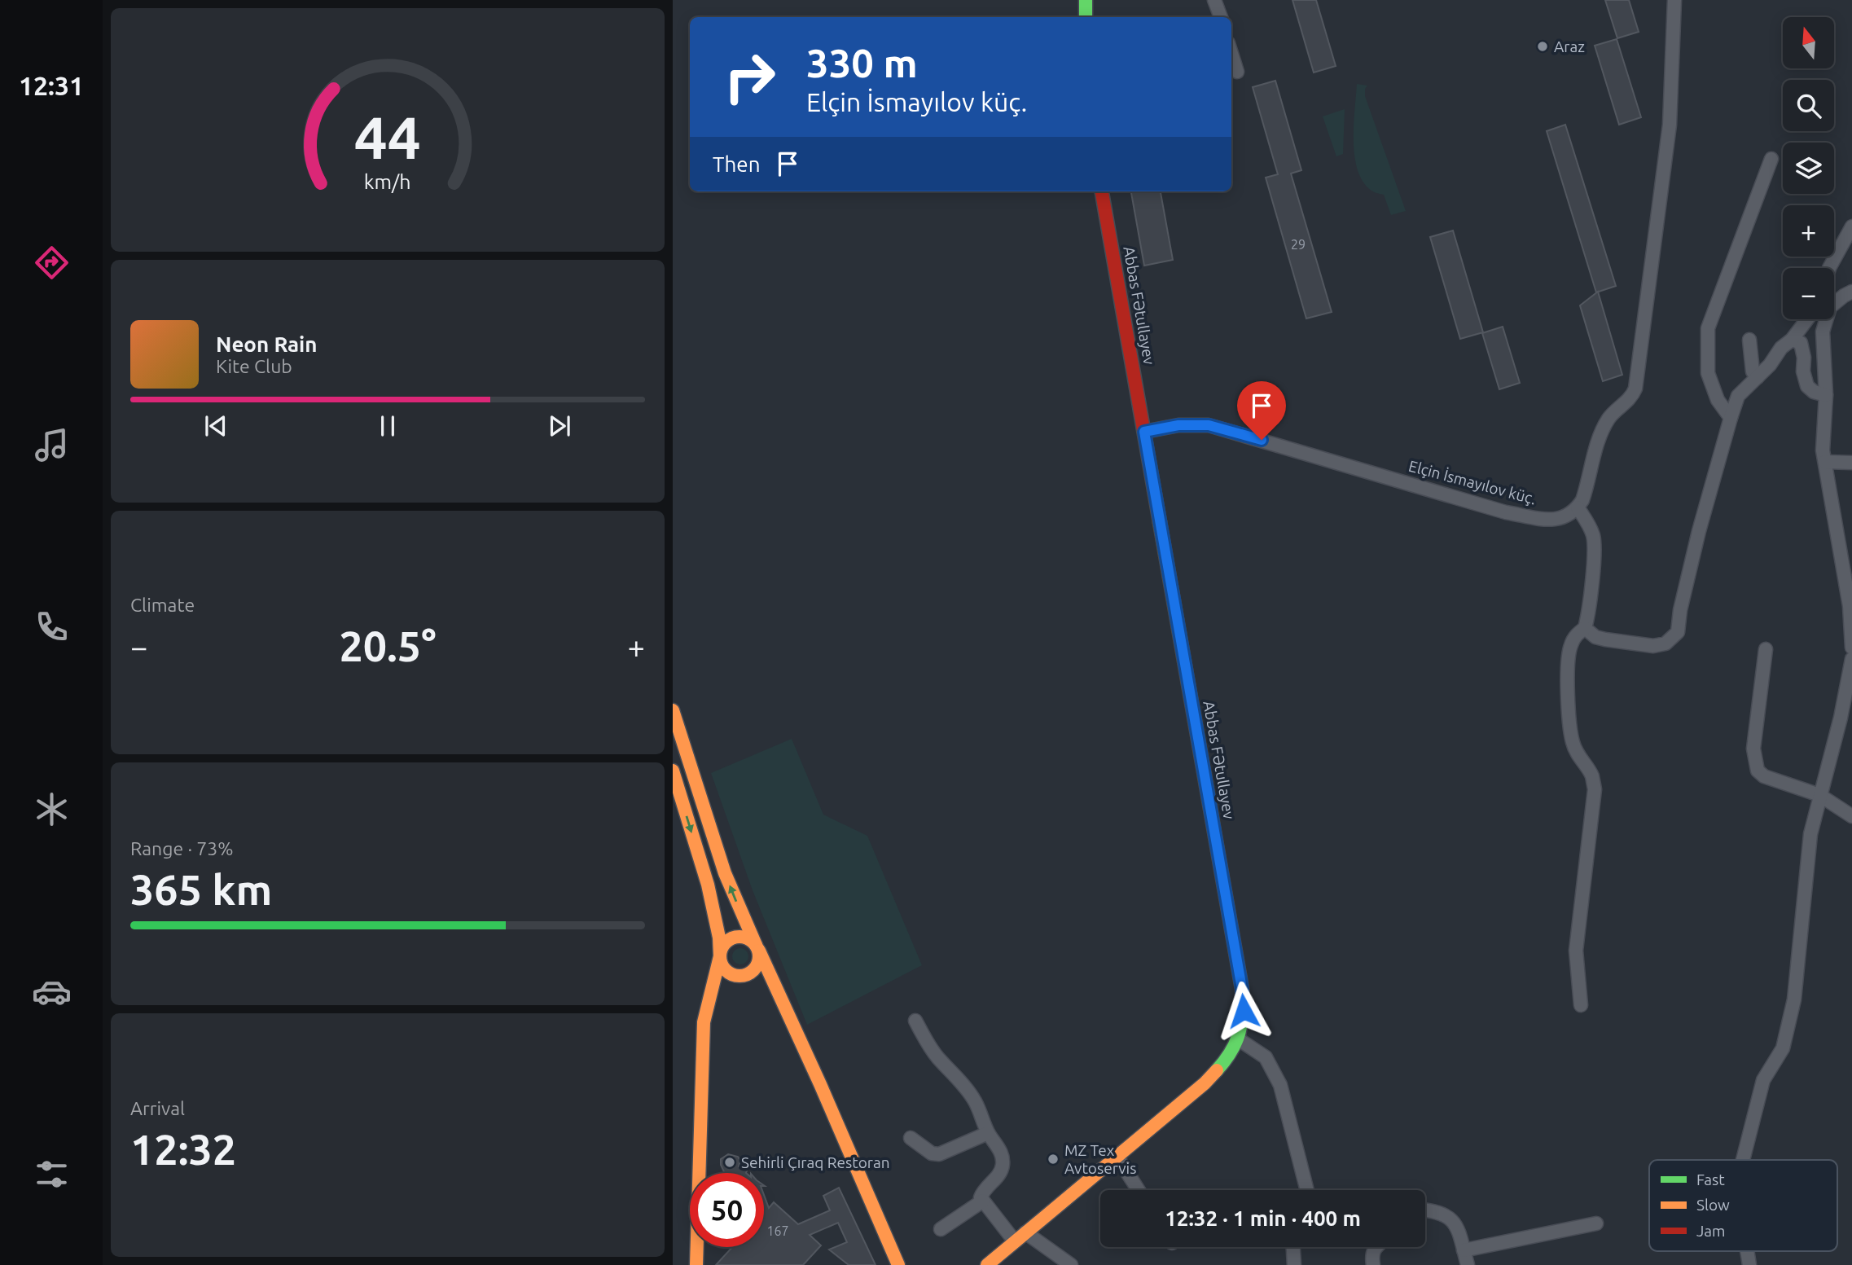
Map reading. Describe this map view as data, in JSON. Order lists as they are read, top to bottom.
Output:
{
  "streets": {
    "main road": ["Abbas Fətullayev"],
    "street": ["Elçin İsmayılov küç."]
  },
  "crossings": [
    ["Abbas Fətullayev", "Elçin İsmayılov küç."]
  ],
  "places": ["Araz", "MZ Tex Avtoservis", "Sehirli Çıraq Restoran"],
  "house_numbers": ["29", "167"],
  "legend": ["Fast", "Slow", "Jam"],
  "north": "top",
  "page": {
    "tabs": "12:31",
    "map_buttons": ["+", "−"],
    "turn": ["330 m", "Elçin İsmayılov küç."],
    "then": "Then",
    "song": ["Neon Rain", "Kite Club"],
    "tile": [
      "Climate",
      ["Range · 73%", "365 km"],
      ["Arrival", "12:32"]
    ],
    "heat": ["−", "20.5°", "+"],
    "limit": "50",
    "trip": "12:32 · 1 min · 400 m",
    "gauge": ["44", "km/h"]
  }
}
